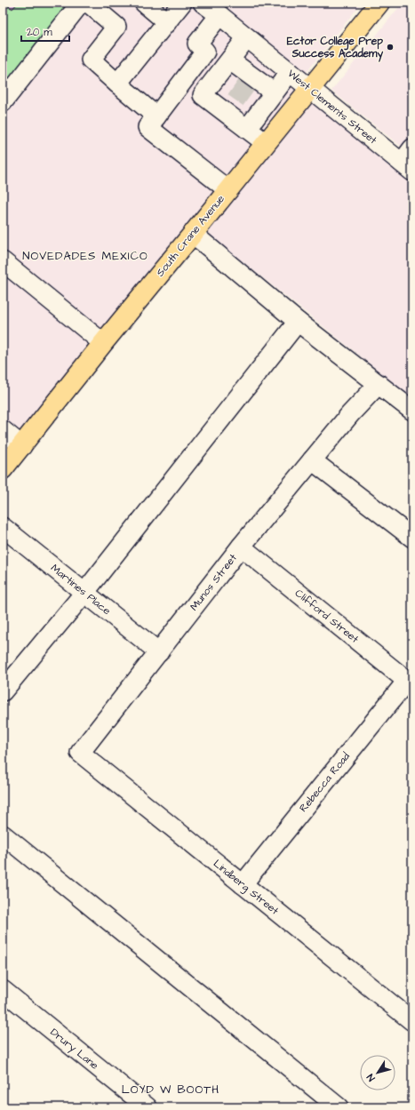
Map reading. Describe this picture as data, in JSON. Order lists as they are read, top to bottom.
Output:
{
  "streets": {
    "main road": ["South Crane Avenue"],
    "street": [
      "West Clements Street",
      "Munos Street",
      "Martines Place",
      "Clifford Street",
      "Rebecca Road",
      "Lindberg Street",
      "Drury Lane"
    ]
  },
  "crossings": [
    ["West Clements Street", "South Crane Avenue"],
    ["Munos Street", "Martines Place"],
    ["Munos Street", "Clifford Street"],
    ["Munos Street", "Lindberg Street"],
    ["Clifford Street", "Rebecca Road"],
    ["Rebecca Road", "Lindberg Street"]
  ],
  "districts": ["NOVEDADES MEXICO", "LOYD W BOOTH"],
  "places": ["Ector College Prep Success Academy"],
  "scale_bar": "20 m",
  "north": "bottom left"
}
